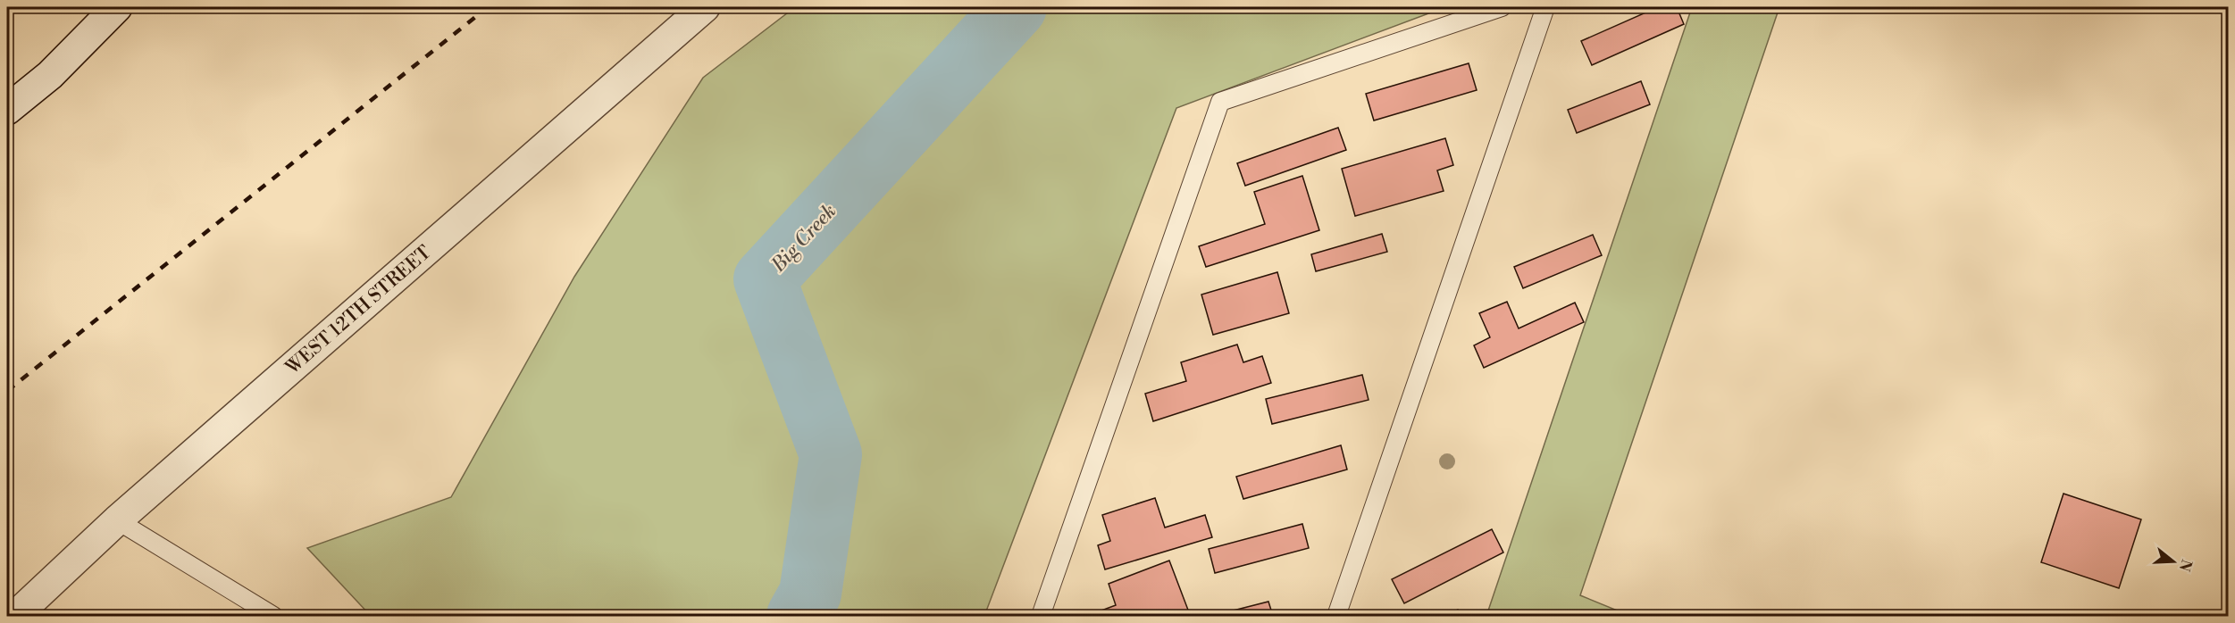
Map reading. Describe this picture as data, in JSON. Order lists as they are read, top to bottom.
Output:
{
  "streets": {
    "street": ["WEST 12TH STREET"]
  },
  "water": ["Big Creek"],
  "north": "right"
}
